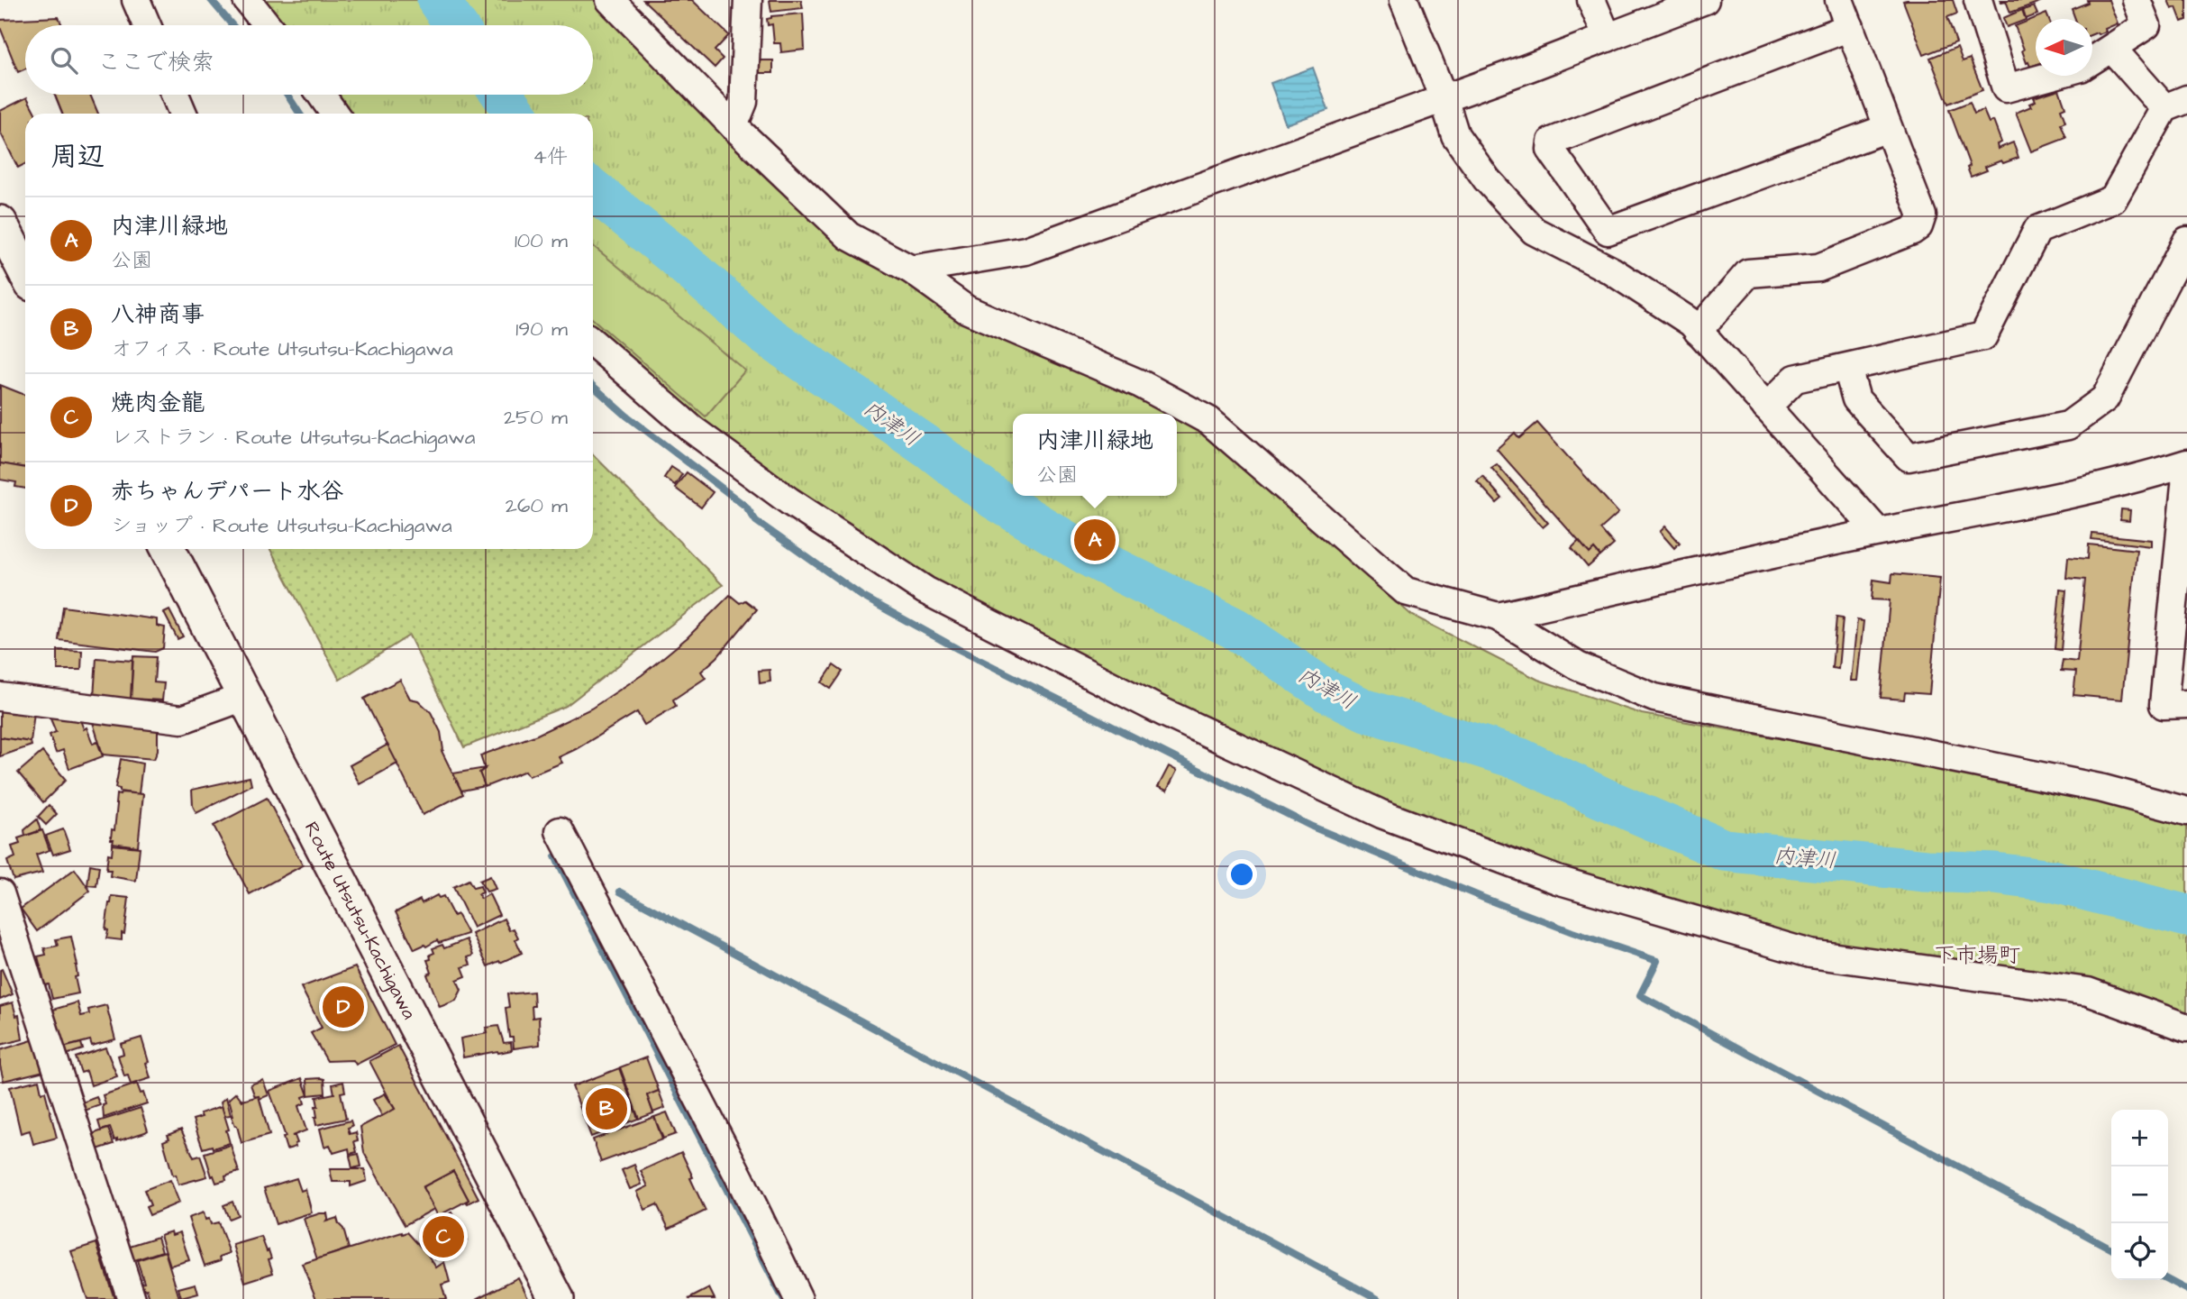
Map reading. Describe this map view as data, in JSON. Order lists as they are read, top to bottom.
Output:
{
  "streets": {
    "main road": ["Route Utsutsu-Kachigawa"]
  },
  "districts": ["下市場町"],
  "water": ["内津川"],
  "north": "left",
  "page": {
    "search": "ここで検索",
    "heading": ["周辺", "4件"],
    "list": [
      {
        "mark": "A",
        "name": "内津川緑地",
        "note": "公園",
        "value": "100 m"
      },
      {
        "mark": "B",
        "name": "八神商事",
        "note": "オフィス · Route Utsutsu-Kachigawa",
        "value": "190 m"
      },
      {
        "mark": "C",
        "name": "焼肉金龍",
        "note": "レストラン · Route Utsutsu-Kachigawa",
        "value": "250 m"
      },
      {
        "mark": "D",
        "name": "赤ちゃんデパート水谷",
        "note": "ショップ · Route Utsutsu-Kachigawa",
        "value": "260 m"
      }
    ],
    "popup": ["内津川緑地", "公園"],
    "pins": [
      "A",
      "D",
      "B",
      "C"
    ],
    "map_buttons": ["+", "−"]
  }
}
